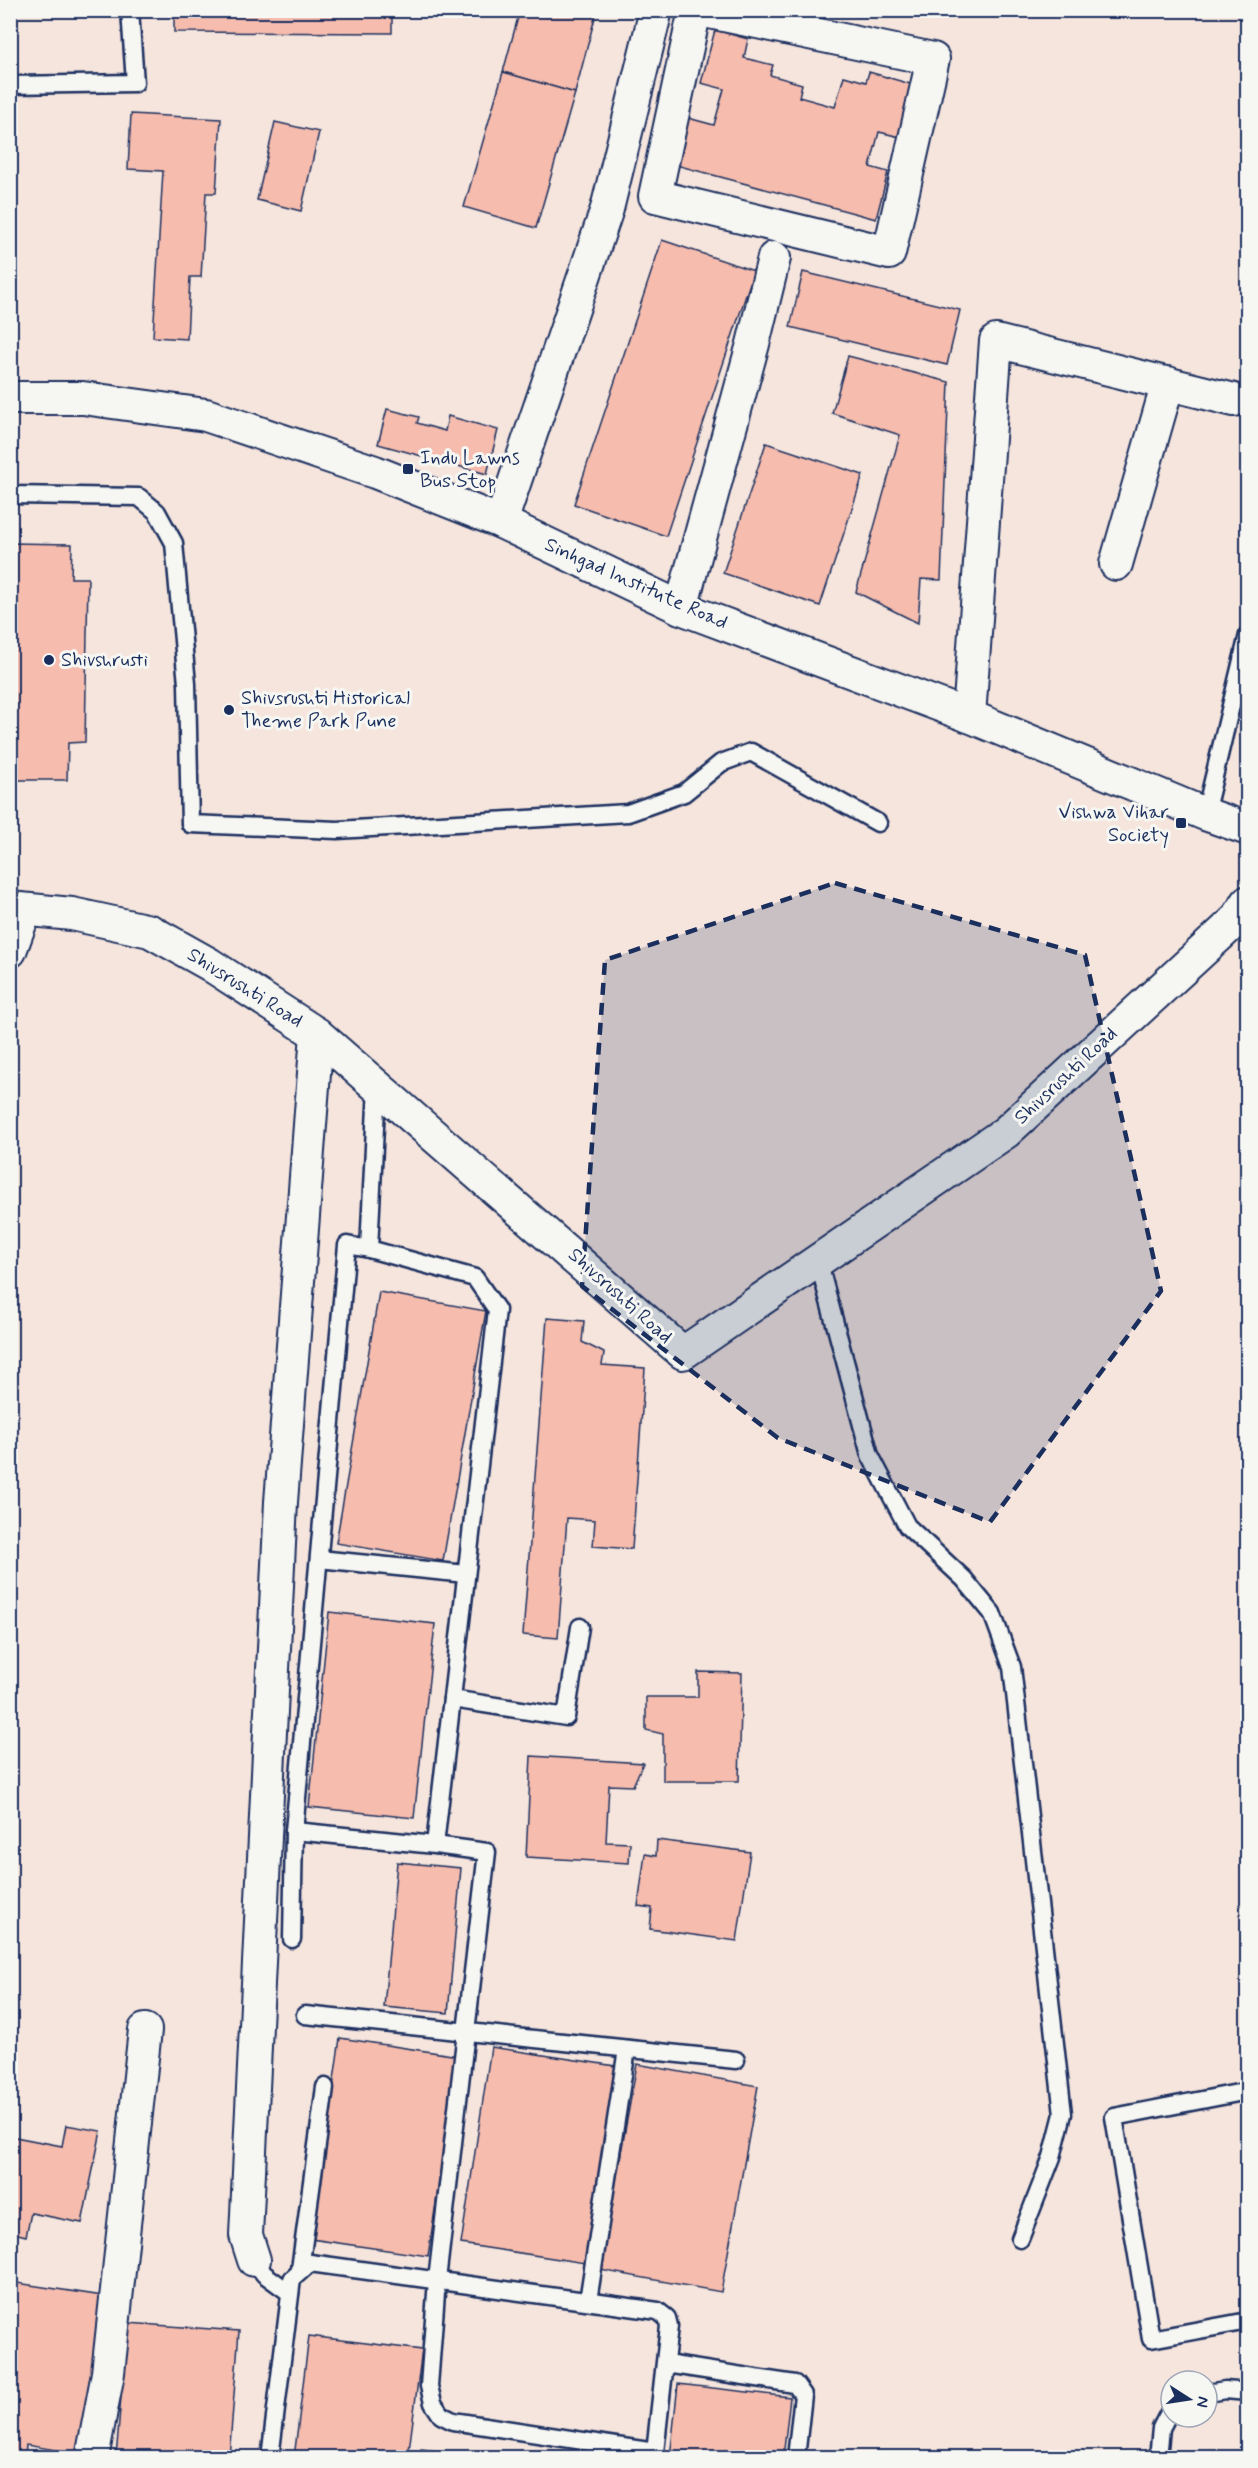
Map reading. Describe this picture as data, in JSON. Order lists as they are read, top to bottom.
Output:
{
  "streets": {
    "street": ["Sinhgad Institute Road", "Shivsrushti Road"]
  },
  "places": {
    "transit": ["Indu Lawns Bus Stop", "Vishwa Vihar Society"],
    "other": ["Shivshrusti", "Shivsrushti Historical Theme Park Pune"]
  },
  "north": "right"
}
